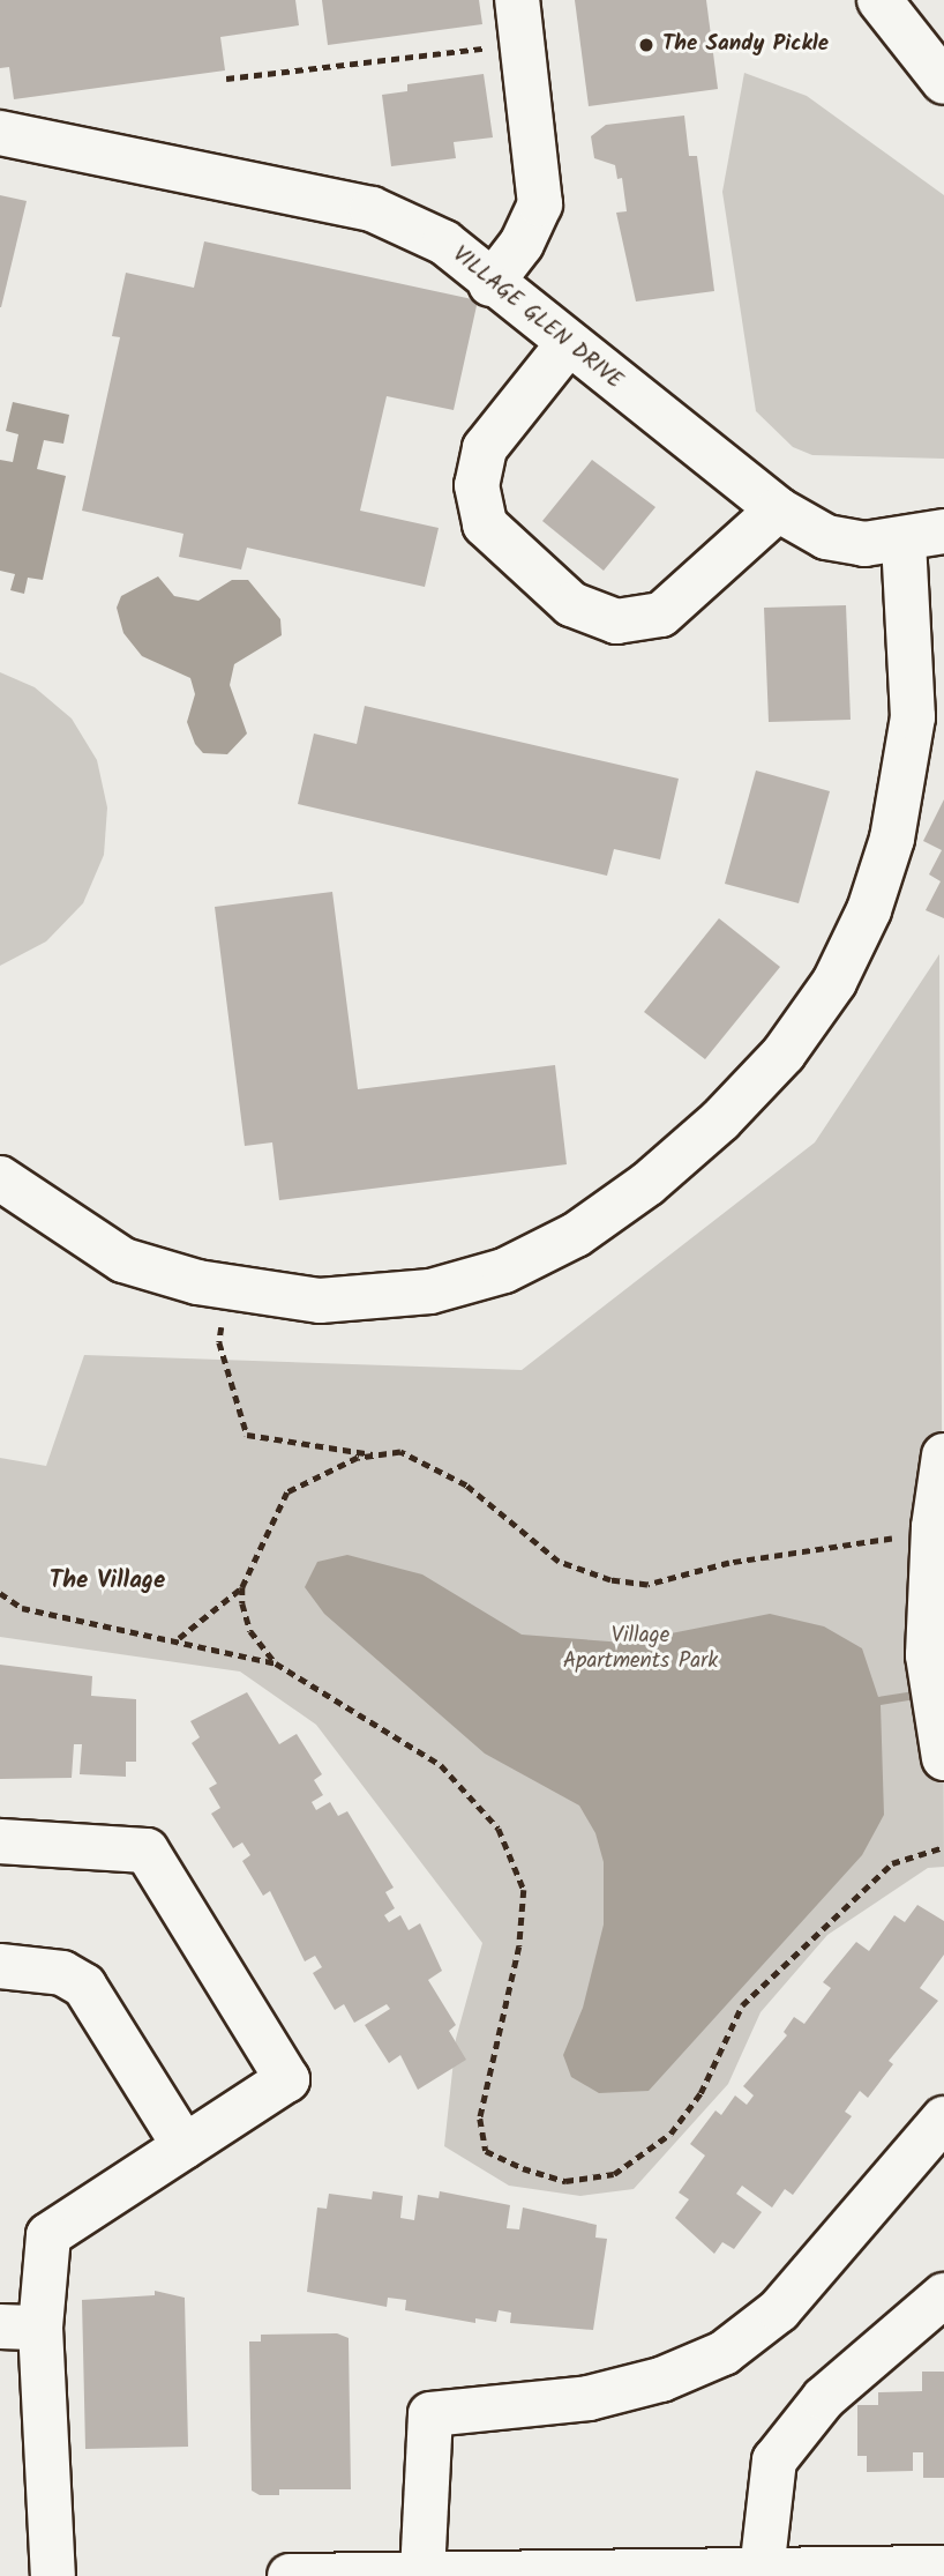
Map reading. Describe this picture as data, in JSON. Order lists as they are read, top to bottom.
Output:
{
  "streets": {
    "street": ["VILLAGE GLEN DRIVE"]
  },
  "districts": ["The Village"],
  "parks": ["Village Apartments Park"],
  "places": ["The Sandy Pickle"]
}
